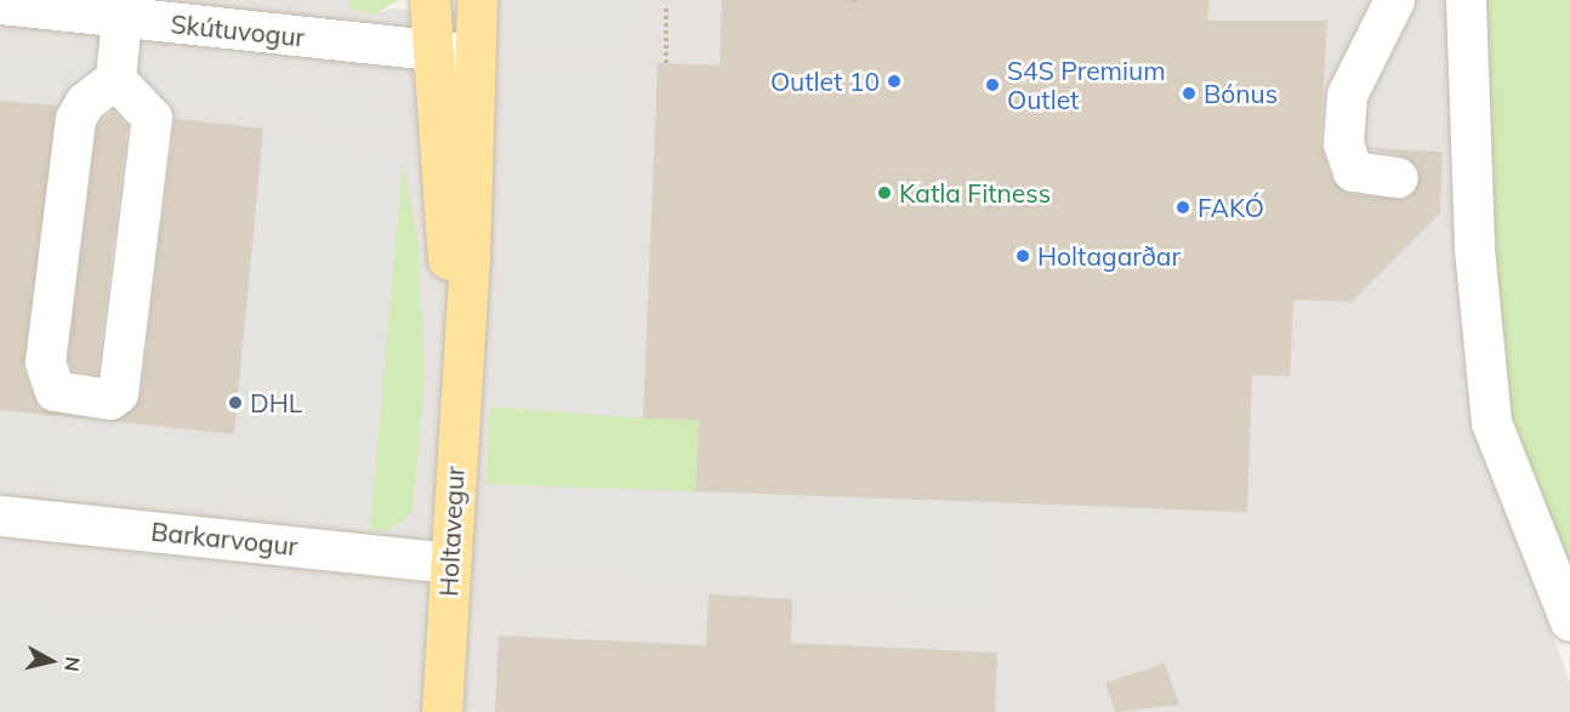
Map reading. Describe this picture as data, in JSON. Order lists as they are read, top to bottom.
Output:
{
  "streets": {
    "main road": ["Holtavegur"],
    "street": ["Skútuvogur", "Barkarvogur"]
  },
  "crossings": [
    ["Skútuvogur", "Holtavegur"],
    ["Holtavegur", "Barkarvogur"]
  ],
  "places": [
    "Outlet 10",
    "S4S Premium Outlet",
    "Bónus",
    "Katla Fitness",
    "FAKÓ",
    "Holtagarðar",
    "DHL"
  ],
  "north": "right"
}
